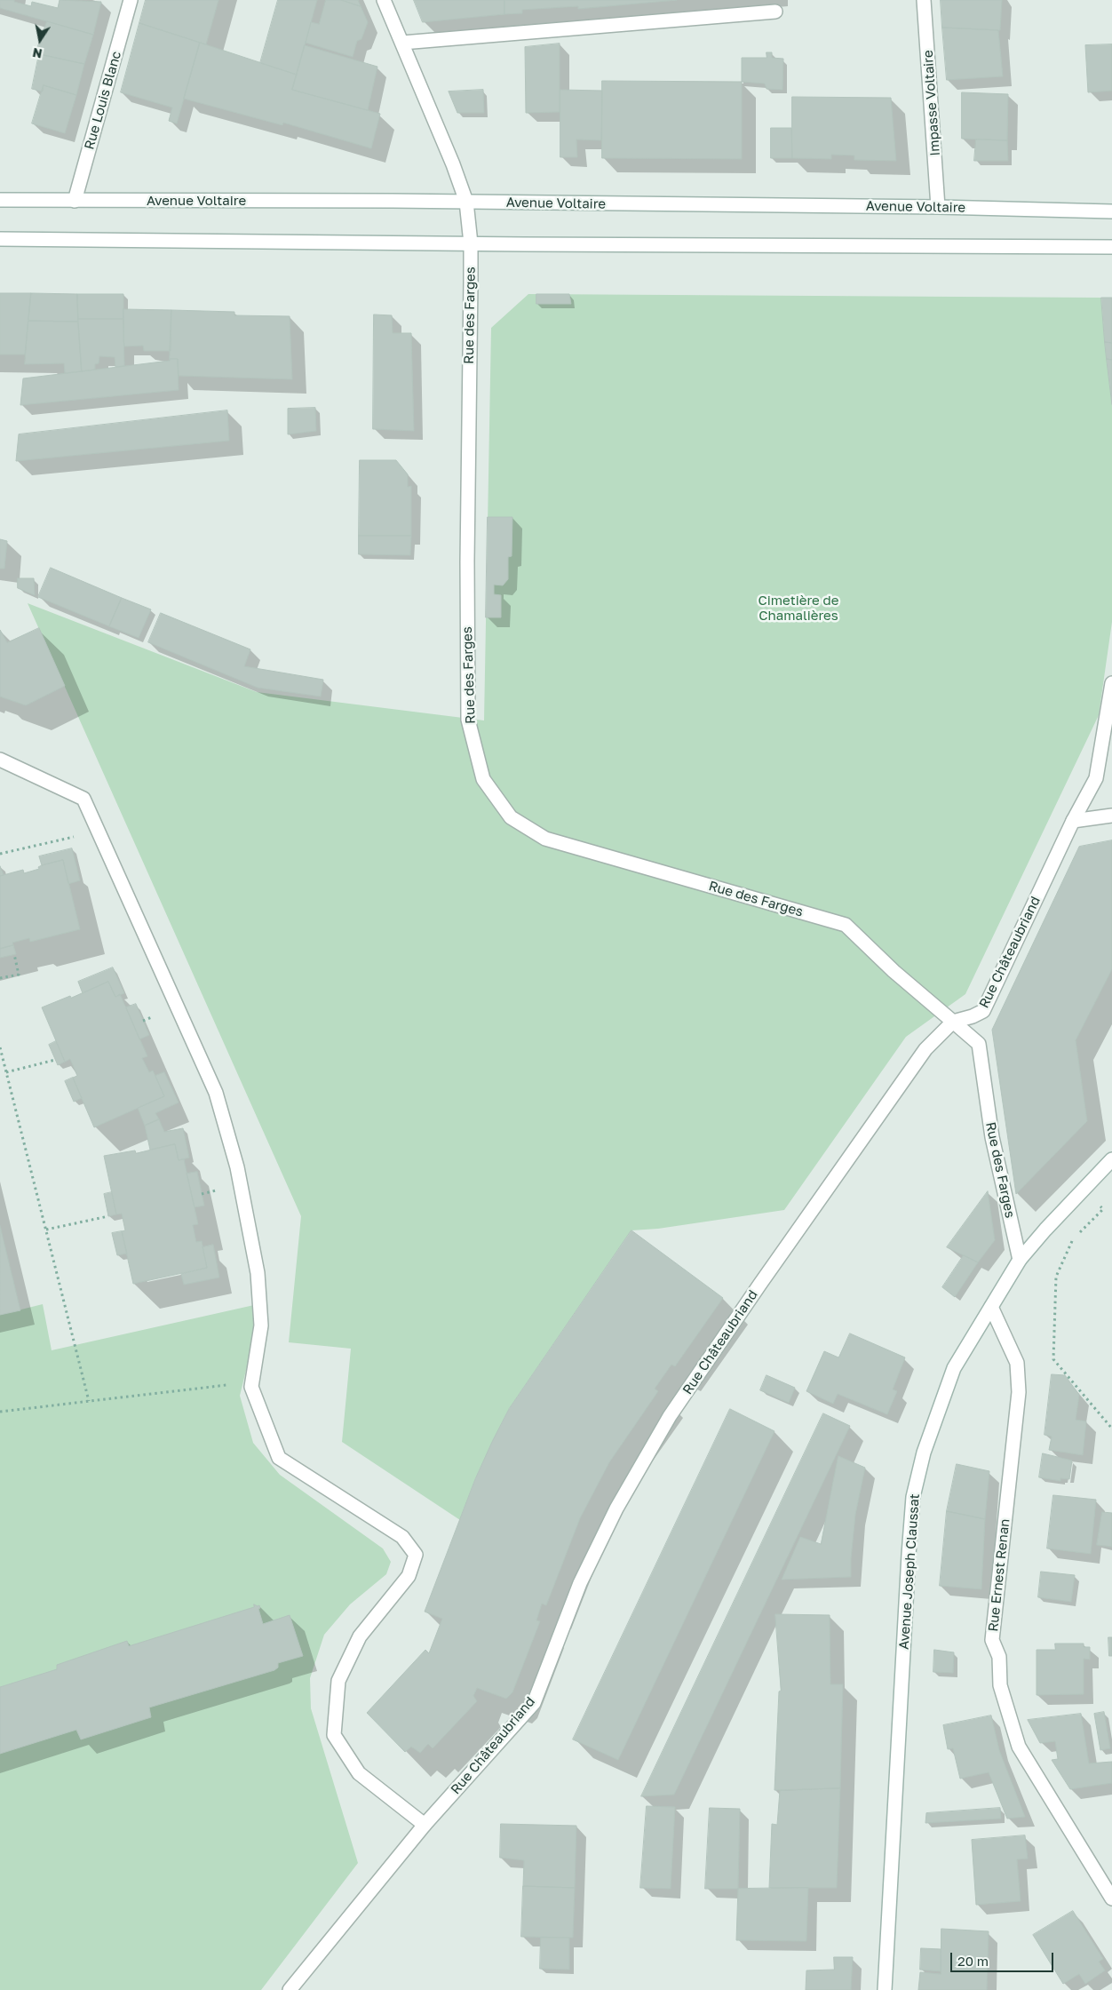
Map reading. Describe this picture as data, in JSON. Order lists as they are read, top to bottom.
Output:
{
  "streets": {
    "street": [
      "Rue Louis Blanc",
      "Impasse Voltaire",
      "Avenue Voltaire",
      "Rue des Farges",
      "Rue Châteaubriand",
      "Avenue Joseph Claussat",
      "Rue Ernest Renan"
    ]
  },
  "crossings": [
    ["Rue Louis Blanc", "Avenue Voltaire"],
    ["Impasse Voltaire", "Avenue Voltaire"],
    ["Avenue Voltaire", "Rue des Farges"],
    ["Rue des Farges", "Rue Châteaubriand"],
    ["Rue des Farges", "Avenue Joseph Claussat"],
    ["Avenue Joseph Claussat", "Rue Ernest Renan"]
  ],
  "parks": ["Cimetière de Chamalières"],
  "scale_bar": "20 m",
  "north": "bottom"
}
